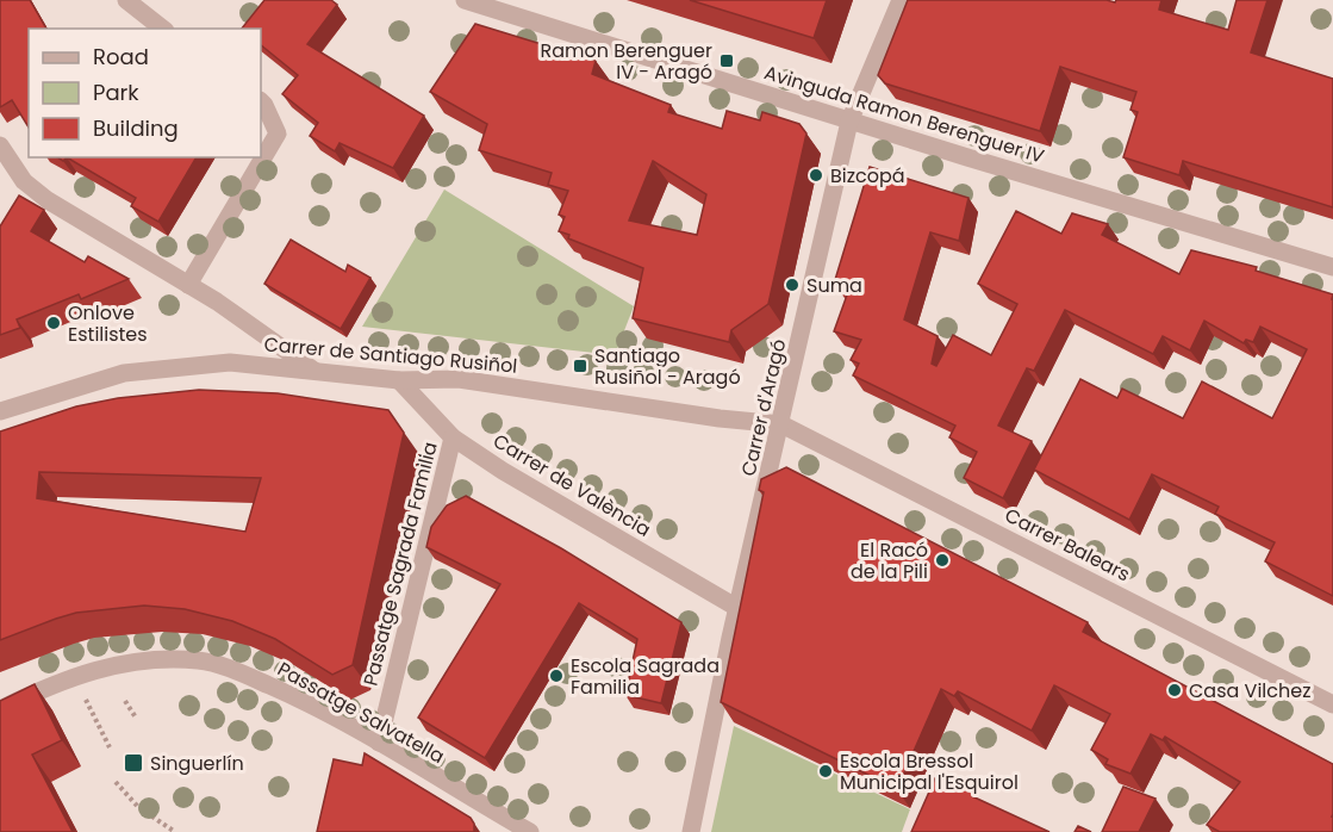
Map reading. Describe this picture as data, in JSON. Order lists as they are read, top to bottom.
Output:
{
  "streets": {
    "street": [
      "Avinguda Ramon Berenguer IV",
      "Carrer de Santiago Rusiñol",
      "Carrer d'Aragó",
      "Carrer de València",
      "Carrer Balears",
      "Passatge Sagrada Familia",
      "Passatge Salvatella"
    ]
  },
  "crossings": [
    ["Avinguda Ramon Berenguer IV", "Carrer d'Aragó"],
    ["Carrer de Santiago Rusiñol", "Carrer d'Aragó"],
    ["Carrer de Santiago Rusiñol", "Carrer de València"],
    ["Carrer de Santiago Rusiñol", "Carrer Balears"],
    ["Carrer d'Aragó", "Carrer de València"],
    ["Carrer d'Aragó", "Carrer Balears"],
    ["Carrer de València", "Passatge Sagrada Familia"],
    ["Passatge Sagrada Familia", "Passatge Salvatella"]
  ],
  "places": {
    "transit": ["Ramon Berenguer IV - Aragó", "Santiago Rusiñol - Aragó", "Singuerlín"],
    "other": [
      "Bizcopá",
      "Suma",
      "Onlove Estilistes",
      "El Racó de la Pili",
      "Escola Sagrada Familia",
      "Casa Vilchez",
      "Escola Bressol Municipal l'Esquirol"
    ]
  },
  "legend": ["Road", "Park", "Building"]
}
